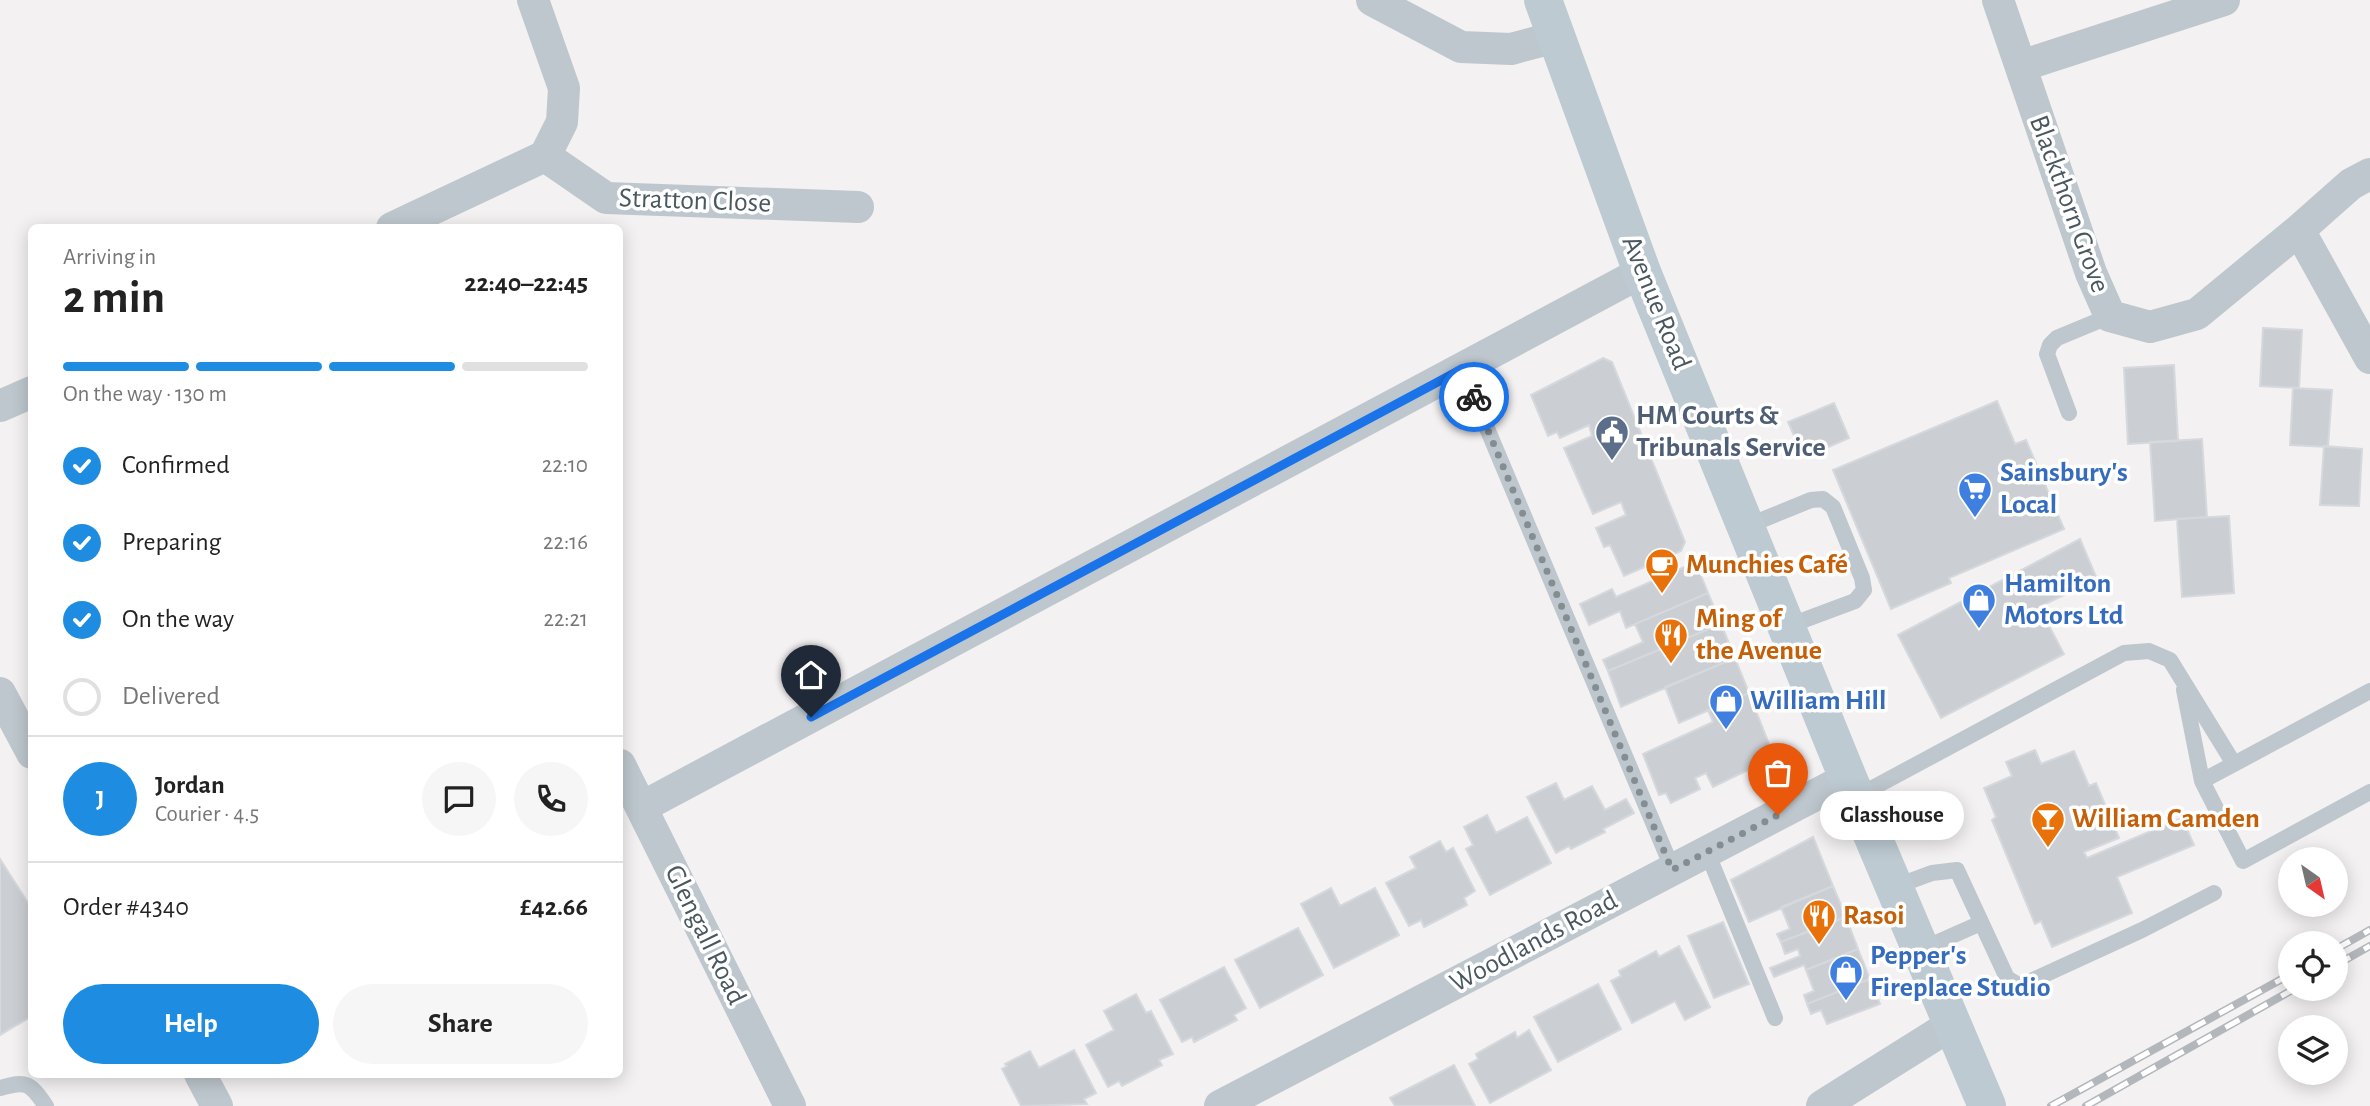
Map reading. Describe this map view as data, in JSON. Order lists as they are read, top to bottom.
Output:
{
  "streets": {
    "street": [
      "Stratton Close",
      "Blackthorn Grove",
      "Avenue Road",
      "Glengall Road",
      "Woodlands Road"
    ]
  },
  "crossings": [
    ["Avenue Road", "Woodlands Road"]
  ],
  "places": {
    "public building": ["HM Courts & Tribunals Service"],
    "supermarket": ["Sainsbury's Local"],
    "cafe": ["Munchies Café"],
    "shop": ["Hamilton Motors Ltd", "William Hill", "Pepper's Fireplace Studio"],
    "restaurant": ["Ming of the Avenue", "Rasoi"],
    "other": ["Glasshouse"],
    "bar": ["William Camden"]
  },
  "north": "bottom right",
  "page": {
    "heading": ["2 min", "Arriving in", "22:40–22:45"],
    "panel": [
      "Jordan",
      "Courier · 4.5",
      "Order #4340",
      "£42.66"
    ],
    "bar": "On the way · 130 m",
    "list": [
      ["Confirmed", "22:10"],
      ["Preparing", "22:16"],
      ["On the way", "22:21"],
      "Delivered"
    ],
    "round": "J",
    "bubble": "Glasshouse",
    "buttons": ["Help", "Share"]
  }
}
